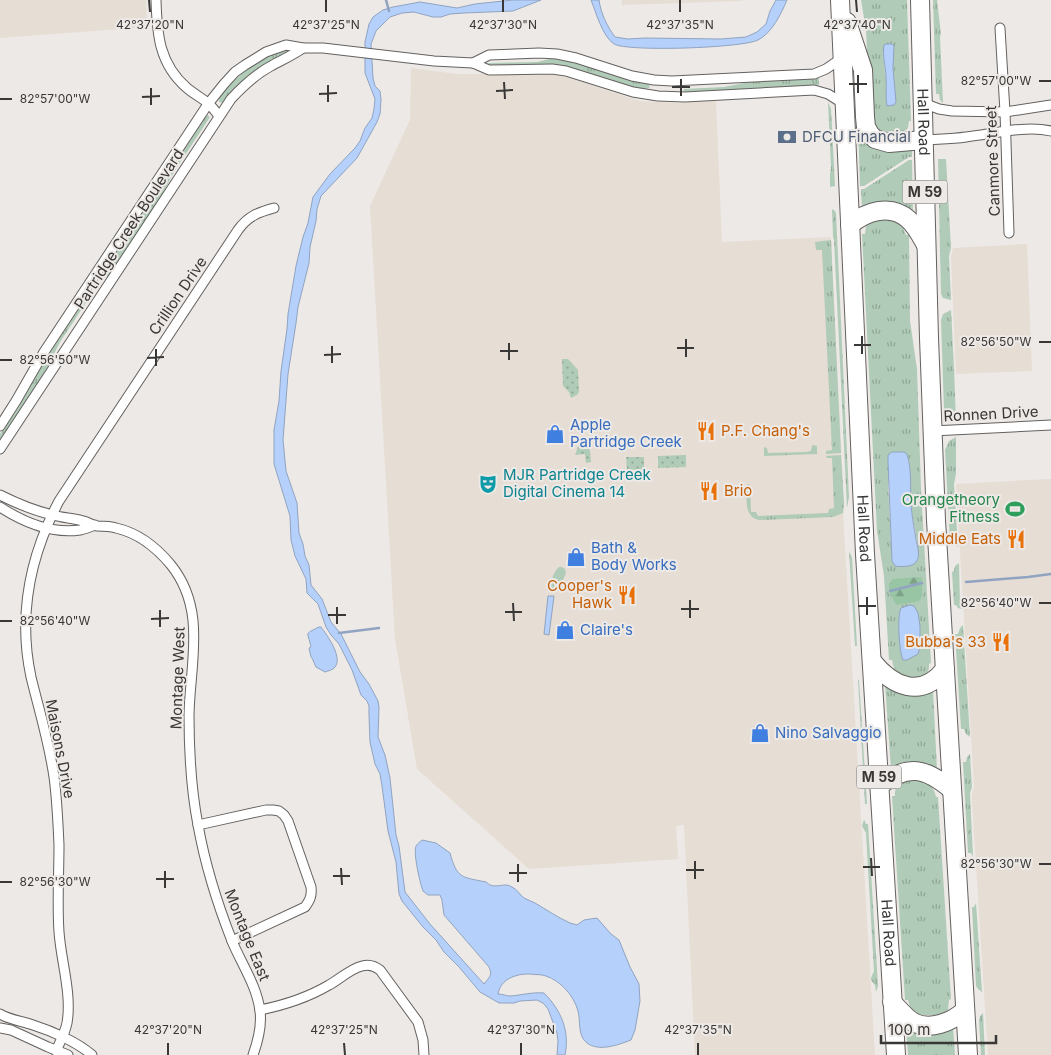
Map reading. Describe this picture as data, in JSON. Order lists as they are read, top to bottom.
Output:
{
  "streets": {
    "highway": ["Hall Road", "M 59"],
    "street": [
      "Canmore Street",
      "Partridge Creek Boulevard",
      "Crillion Drive",
      "Ronnen Drive",
      "Montage West",
      "Maisons Drive",
      "Montage East"
    ]
  },
  "crossings": [
    ["Hall Road", "Partridge Creek Boulevard"],
    ["Hall Road", "Ronnen Drive"],
    ["Crillion Drive", "Montage West"],
    ["Crillion Drive", "Maisons Drive"],
    ["Montage West", "Maisons Drive"],
    ["Montage West", "Montage East"]
  ],
  "places": {
    "bank": ["DFCU Financial"],
    "restaurant": [
      "P.F. Chang's",
      "Brio",
      "Middle Eats",
      "Cooper's Hawk",
      "Bubba's 33"
    ],
    "shop": [
      "Apple Partridge Creek",
      "Bath & Body Works",
      "Claire's",
      "Nino Salvaggio"
    ],
    "theatre": ["MJR Partridge Creek Digital Cinema 14"],
    "sports": ["Orangetheory Fitness"]
  },
  "scale_bar": "100 m",
  "coordinates": [
    "42°37'20\"N",
    "42°37'25\"N",
    "42°37'30\"N",
    "42°37'35\"N",
    "42°37'40\"N",
    "82°57'00\"W",
    "82°56'50\"W",
    "82°56'40\"W",
    "82°56'30\"W"
  ]
}
